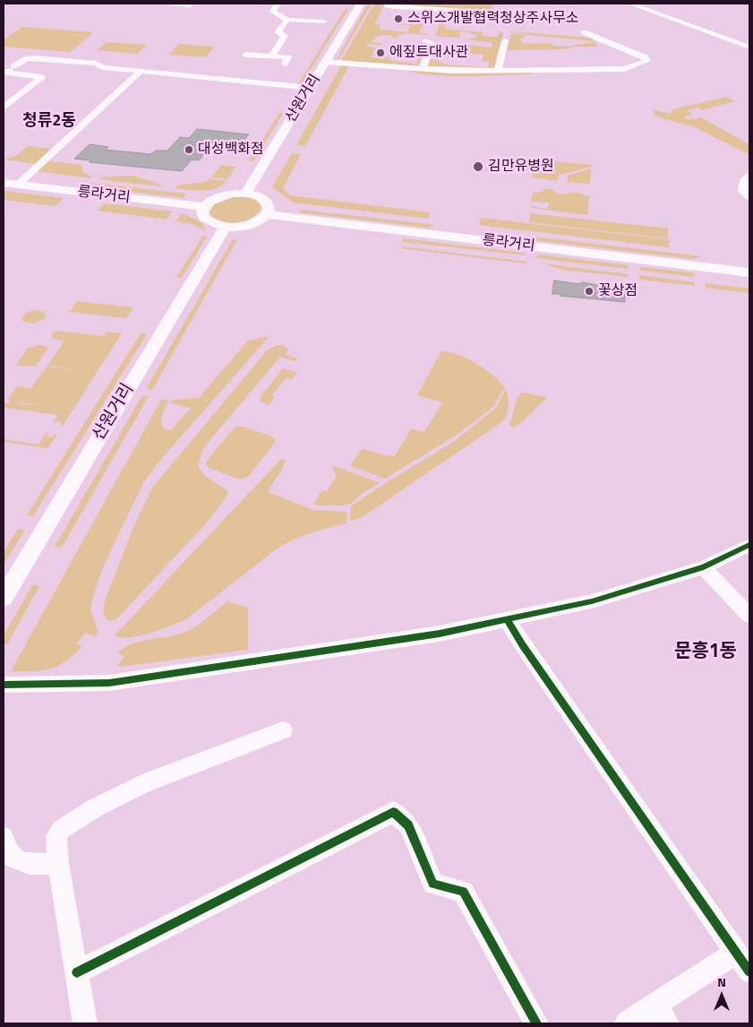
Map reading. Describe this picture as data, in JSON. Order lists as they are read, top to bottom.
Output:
{
  "streets": {
    "main road": ["산원거리", "릉라거리"]
  },
  "districts": ["청류2동", "문흥1동"],
  "places": [
    "스위스개발협력청상주사무소",
    "에짚트대사관",
    "대성백화점",
    "김만유병원",
    "꽃상점"
  ],
  "north": "top"
}
